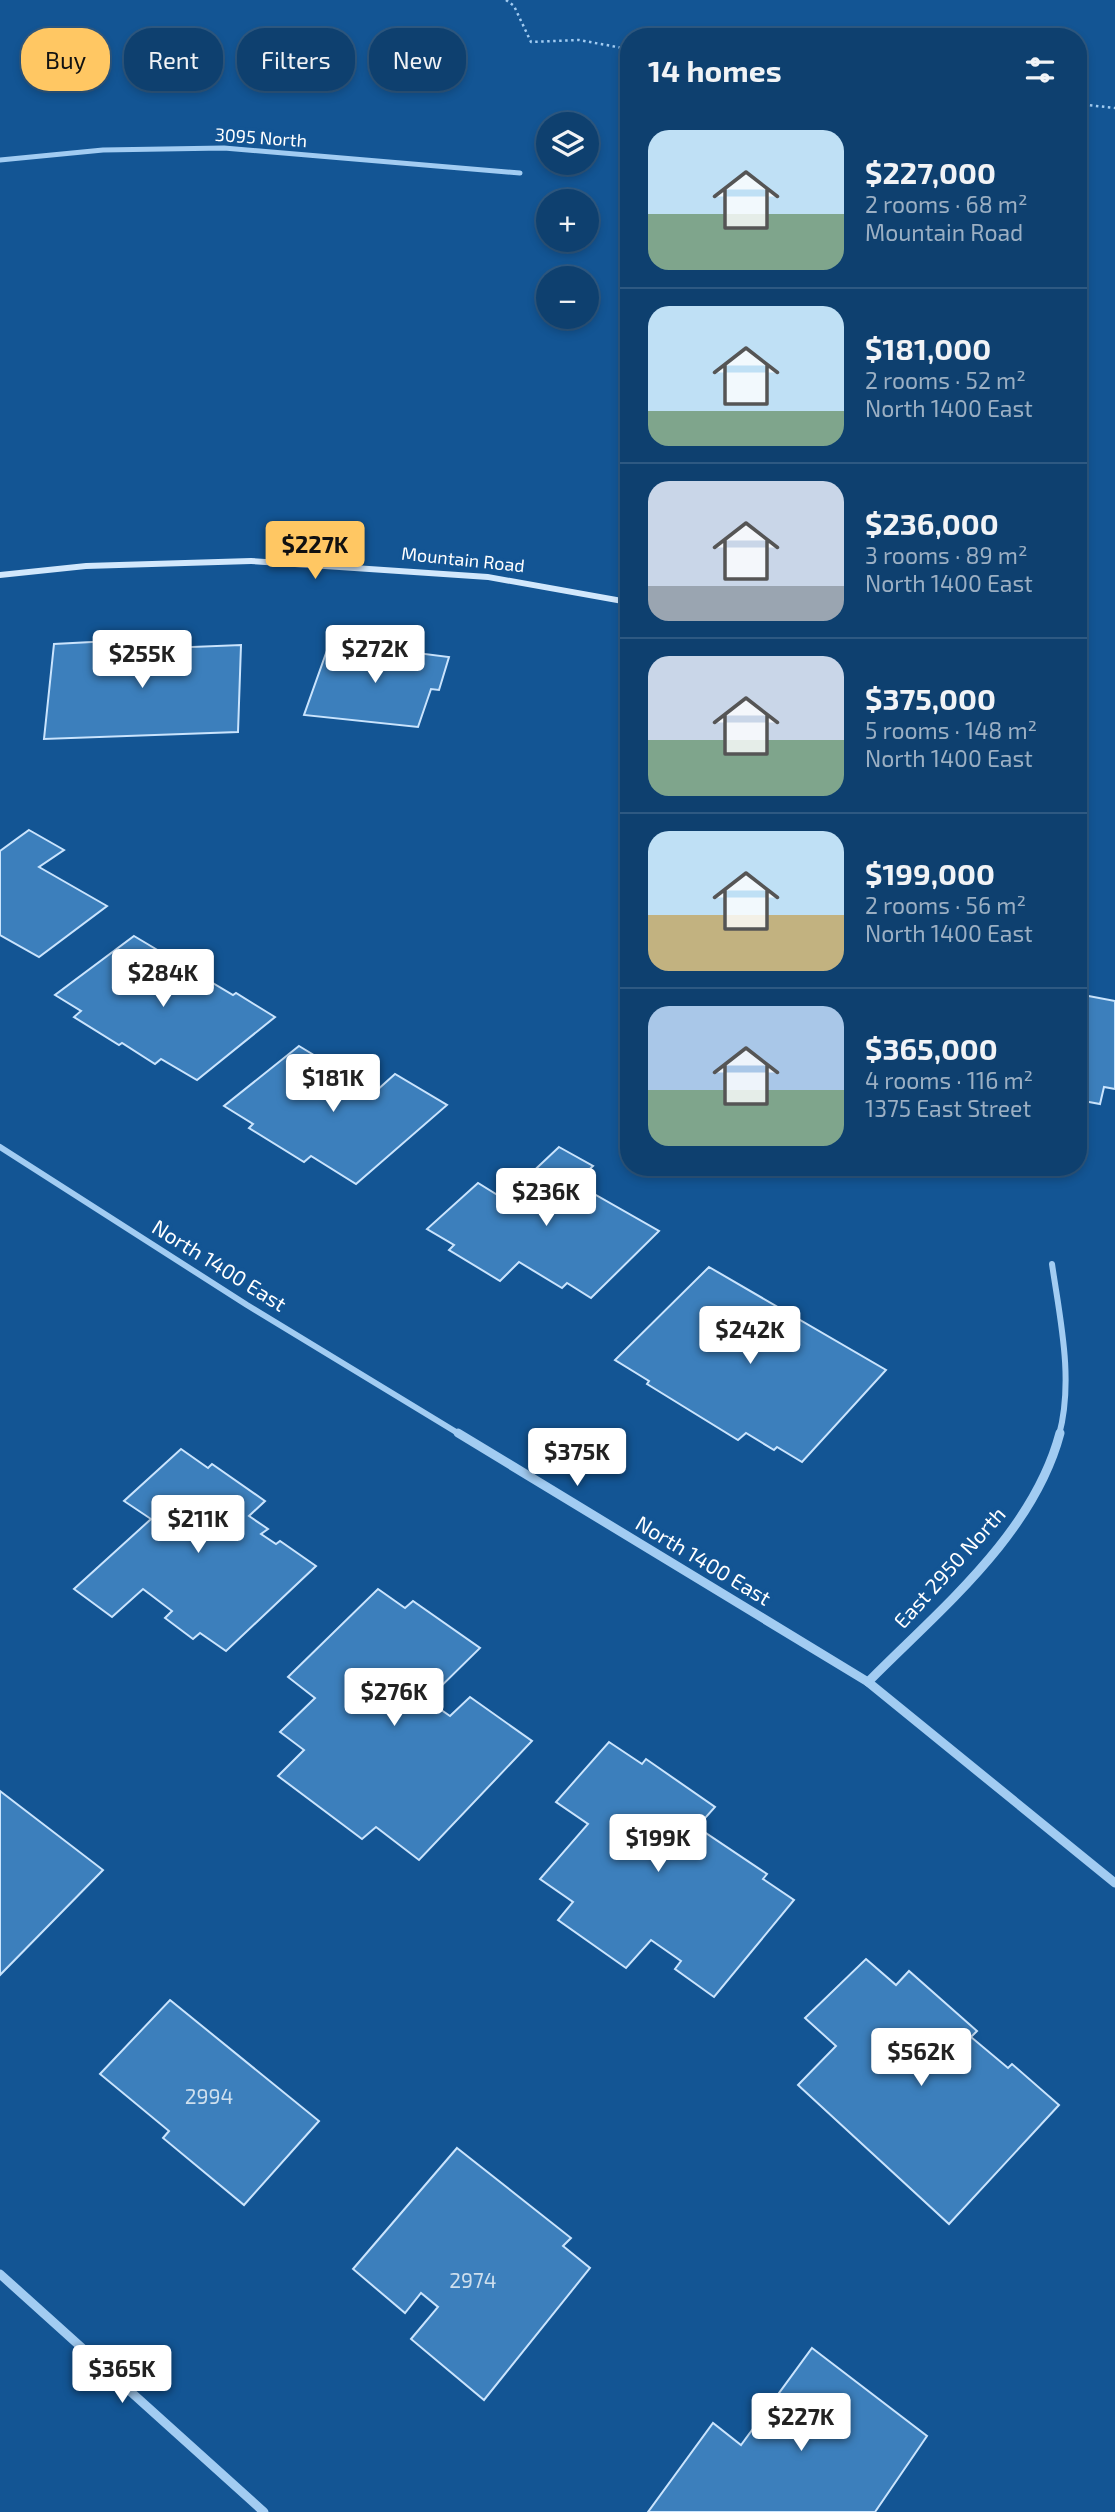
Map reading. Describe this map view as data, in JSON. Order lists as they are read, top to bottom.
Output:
{
  "streets": {
    "street": [
      "3095 North",
      "Mountain Road",
      "North 1400 East",
      "East 2950 North"
    ]
  },
  "crossings": [
    ["North 1400 East", "East 2950 North"]
  ],
  "house_numbers": ["2994", "2974"],
  "page": {
    "chip": [
      "Buy",
      "Rent",
      "Filters",
      "New"
    ],
    "heading": "14 homes",
    "map_buttons": ["+", "−"],
    "list": [
      {
        "name": "$227,000",
        "note": "2 rooms · 68 m² · Mountain Road"
      },
      {
        "name": "$181,000",
        "note": "2 rooms · 52 m² · North 1400 East"
      },
      {
        "name": "$236,000",
        "note": "3 rooms · 89 m² · North 1400 East"
      },
      {
        "name": "$375,000",
        "note": "5 rooms · 148 m² · North 1400 East"
      },
      {
        "name": "$199,000",
        "note": "2 rooms · 56 m² · North 1400 East"
      },
      {
        "name": "$365,000",
        "note": "4 rooms · 116 m² · 1375 East Street"
      }
    ],
    "price": [
      "$227K",
      "$272K",
      "$255K",
      "$284K",
      "$181K",
      "$236K",
      "$242K",
      "$375K",
      "$211K",
      "$276K",
      "$199K",
      "$562K",
      "$365K",
      "$227K"
    ]
  }
}
